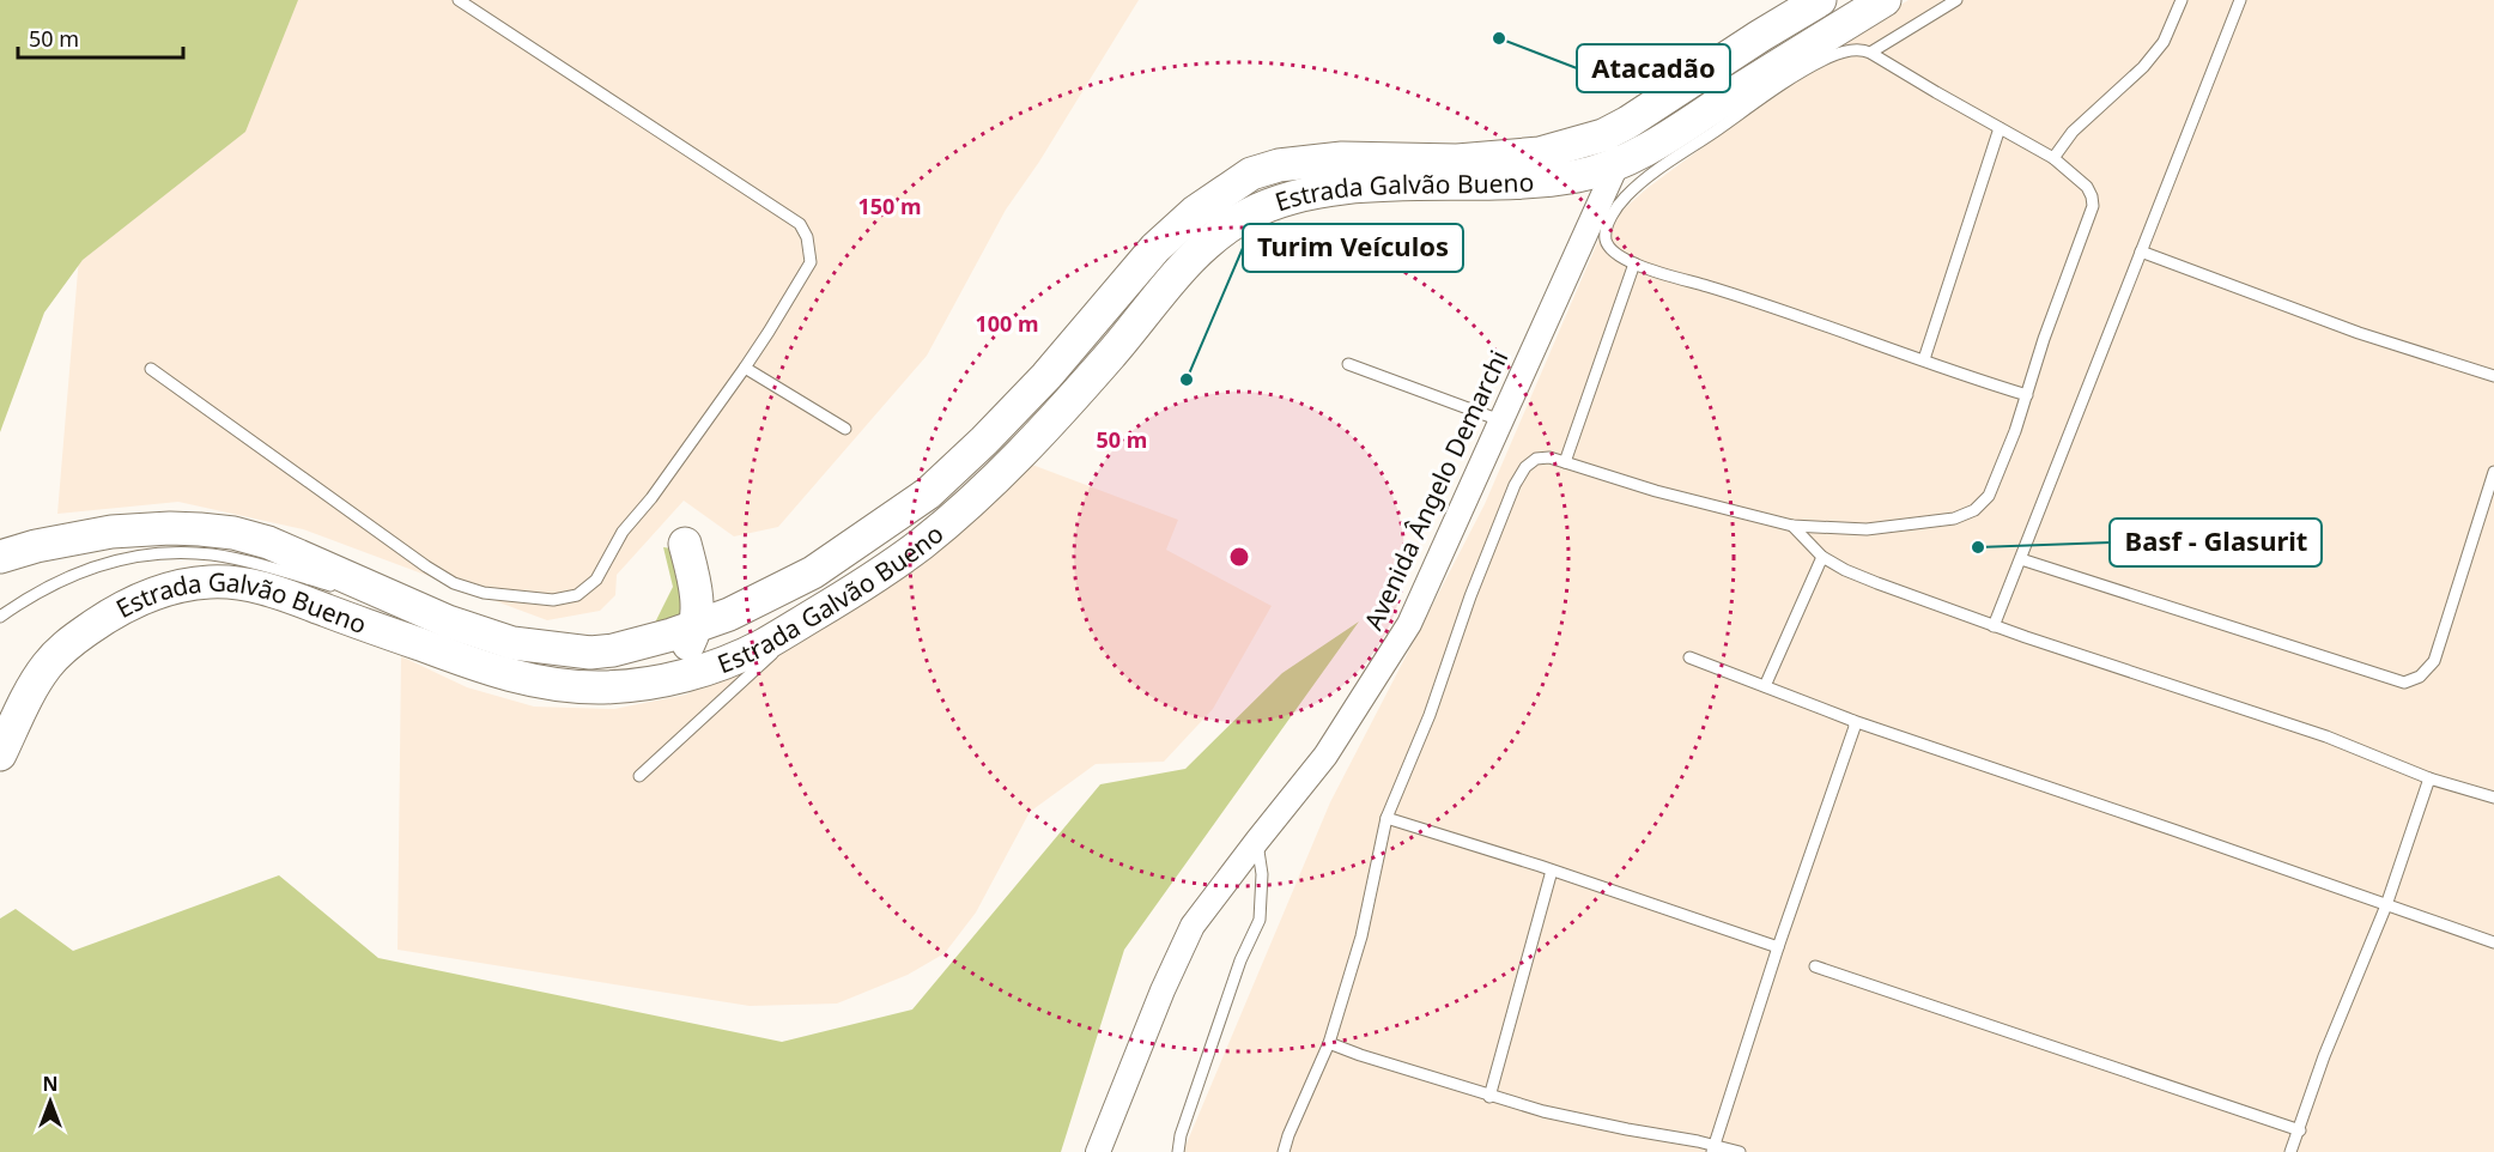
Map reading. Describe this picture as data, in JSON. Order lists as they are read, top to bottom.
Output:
{
  "streets": {
    "main road": ["Estrada Galvão Bueno"],
    "street": ["Avenida Ângelo Demarchi"]
  },
  "crossings": [
    ["Estrada Galvão Bueno", "Avenida Ângelo Demarchi"]
  ],
  "places": ["Atacadão", "Turim Veículos", "Basf - Glasurit"],
  "scale_bar": "50 m",
  "north": "top",
  "rings": ["150 m", "100 m", "50 m"]
}
